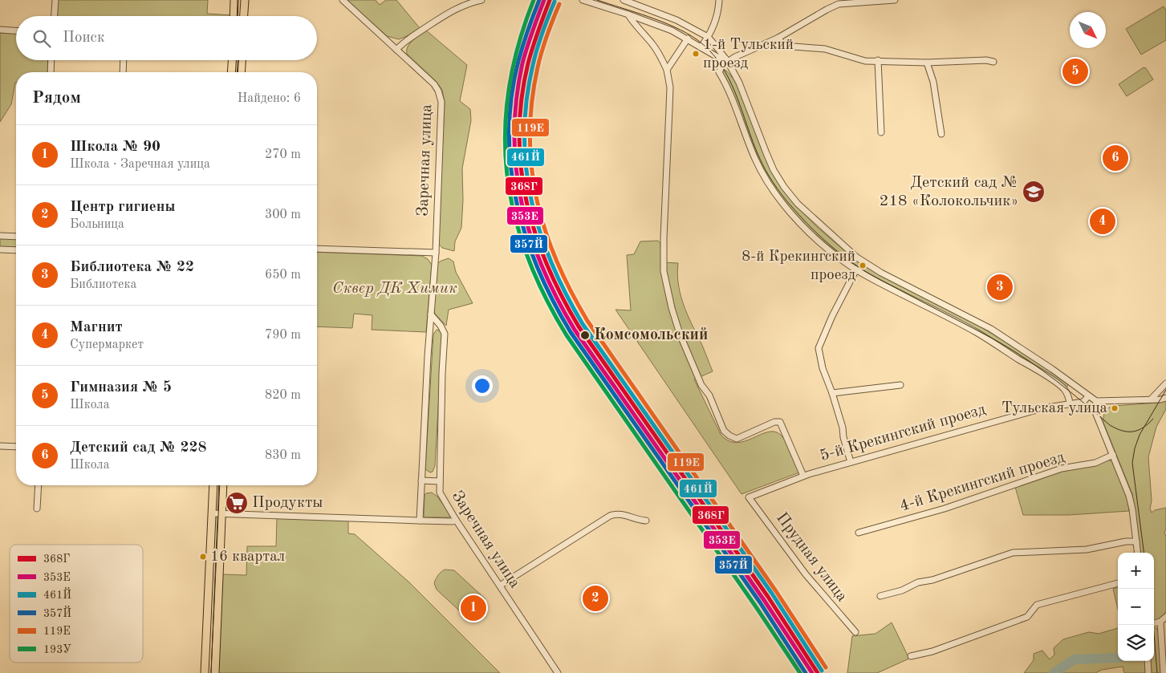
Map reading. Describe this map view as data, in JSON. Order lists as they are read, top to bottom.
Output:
{
  "streets": {
    "street": [
      "Заречная улица",
      "5-й Крекингский проезд",
      "4-й Крекингский проезд",
      "Прудная улица"
    ]
  },
  "crossings": [
    ["5-й Крекингский проезд", "Прудная улица"]
  ],
  "parks": ["Сквер ДК Химик"],
  "places": {
    "other": [
      "1-й Тульский проезд",
      "8-й Крекингский проезд",
      "Комсомольский",
      "Тульская улица",
      "16 квартал"
    ],
    "school or university": ["Детский сад № 218 «Колокольчик»"],
    "supermarket": ["Продукты"]
  },
  "lines": [
    "transit line 368Г",
    "transit line 353Е",
    "transit line 357Й",
    "transit line 193У",
    "transit line 461Й",
    "transit line 119Е"
  ],
  "legend": [
    "368Г",
    "353Е",
    "461Й",
    "357Й",
    "119Е",
    "193У"
  ],
  "north": "bottom right",
  "page": {
    "search": "Поиск",
    "pins": [
      "5",
      "6",
      "4",
      "3",
      "2",
      "1"
    ],
    "heading": ["Рядом", "Найдено: 6"],
    "list": [
      {
        "mark": "1",
        "name": "Школа № 90",
        "note": "Школа · Заречная улица",
        "value": "270 m"
      },
      {
        "mark": "2",
        "name": "Центр гигиены",
        "note": "Больница",
        "value": "300 m"
      },
      {
        "mark": "3",
        "name": "Библиотека № 22",
        "note": "Библиотека",
        "value": "650 m"
      },
      {
        "mark": "4",
        "name": "Магнит",
        "note": "Супермаркет",
        "value": "790 m"
      },
      {
        "mark": "5",
        "name": "Гимназия № 5",
        "note": "Школа",
        "value": "820 m"
      },
      {
        "mark": "6",
        "name": "Детский сад № 228",
        "note": "Школа",
        "value": "830 m"
      }
    ],
    "map_buttons": ["+", "−"]
  }
}
